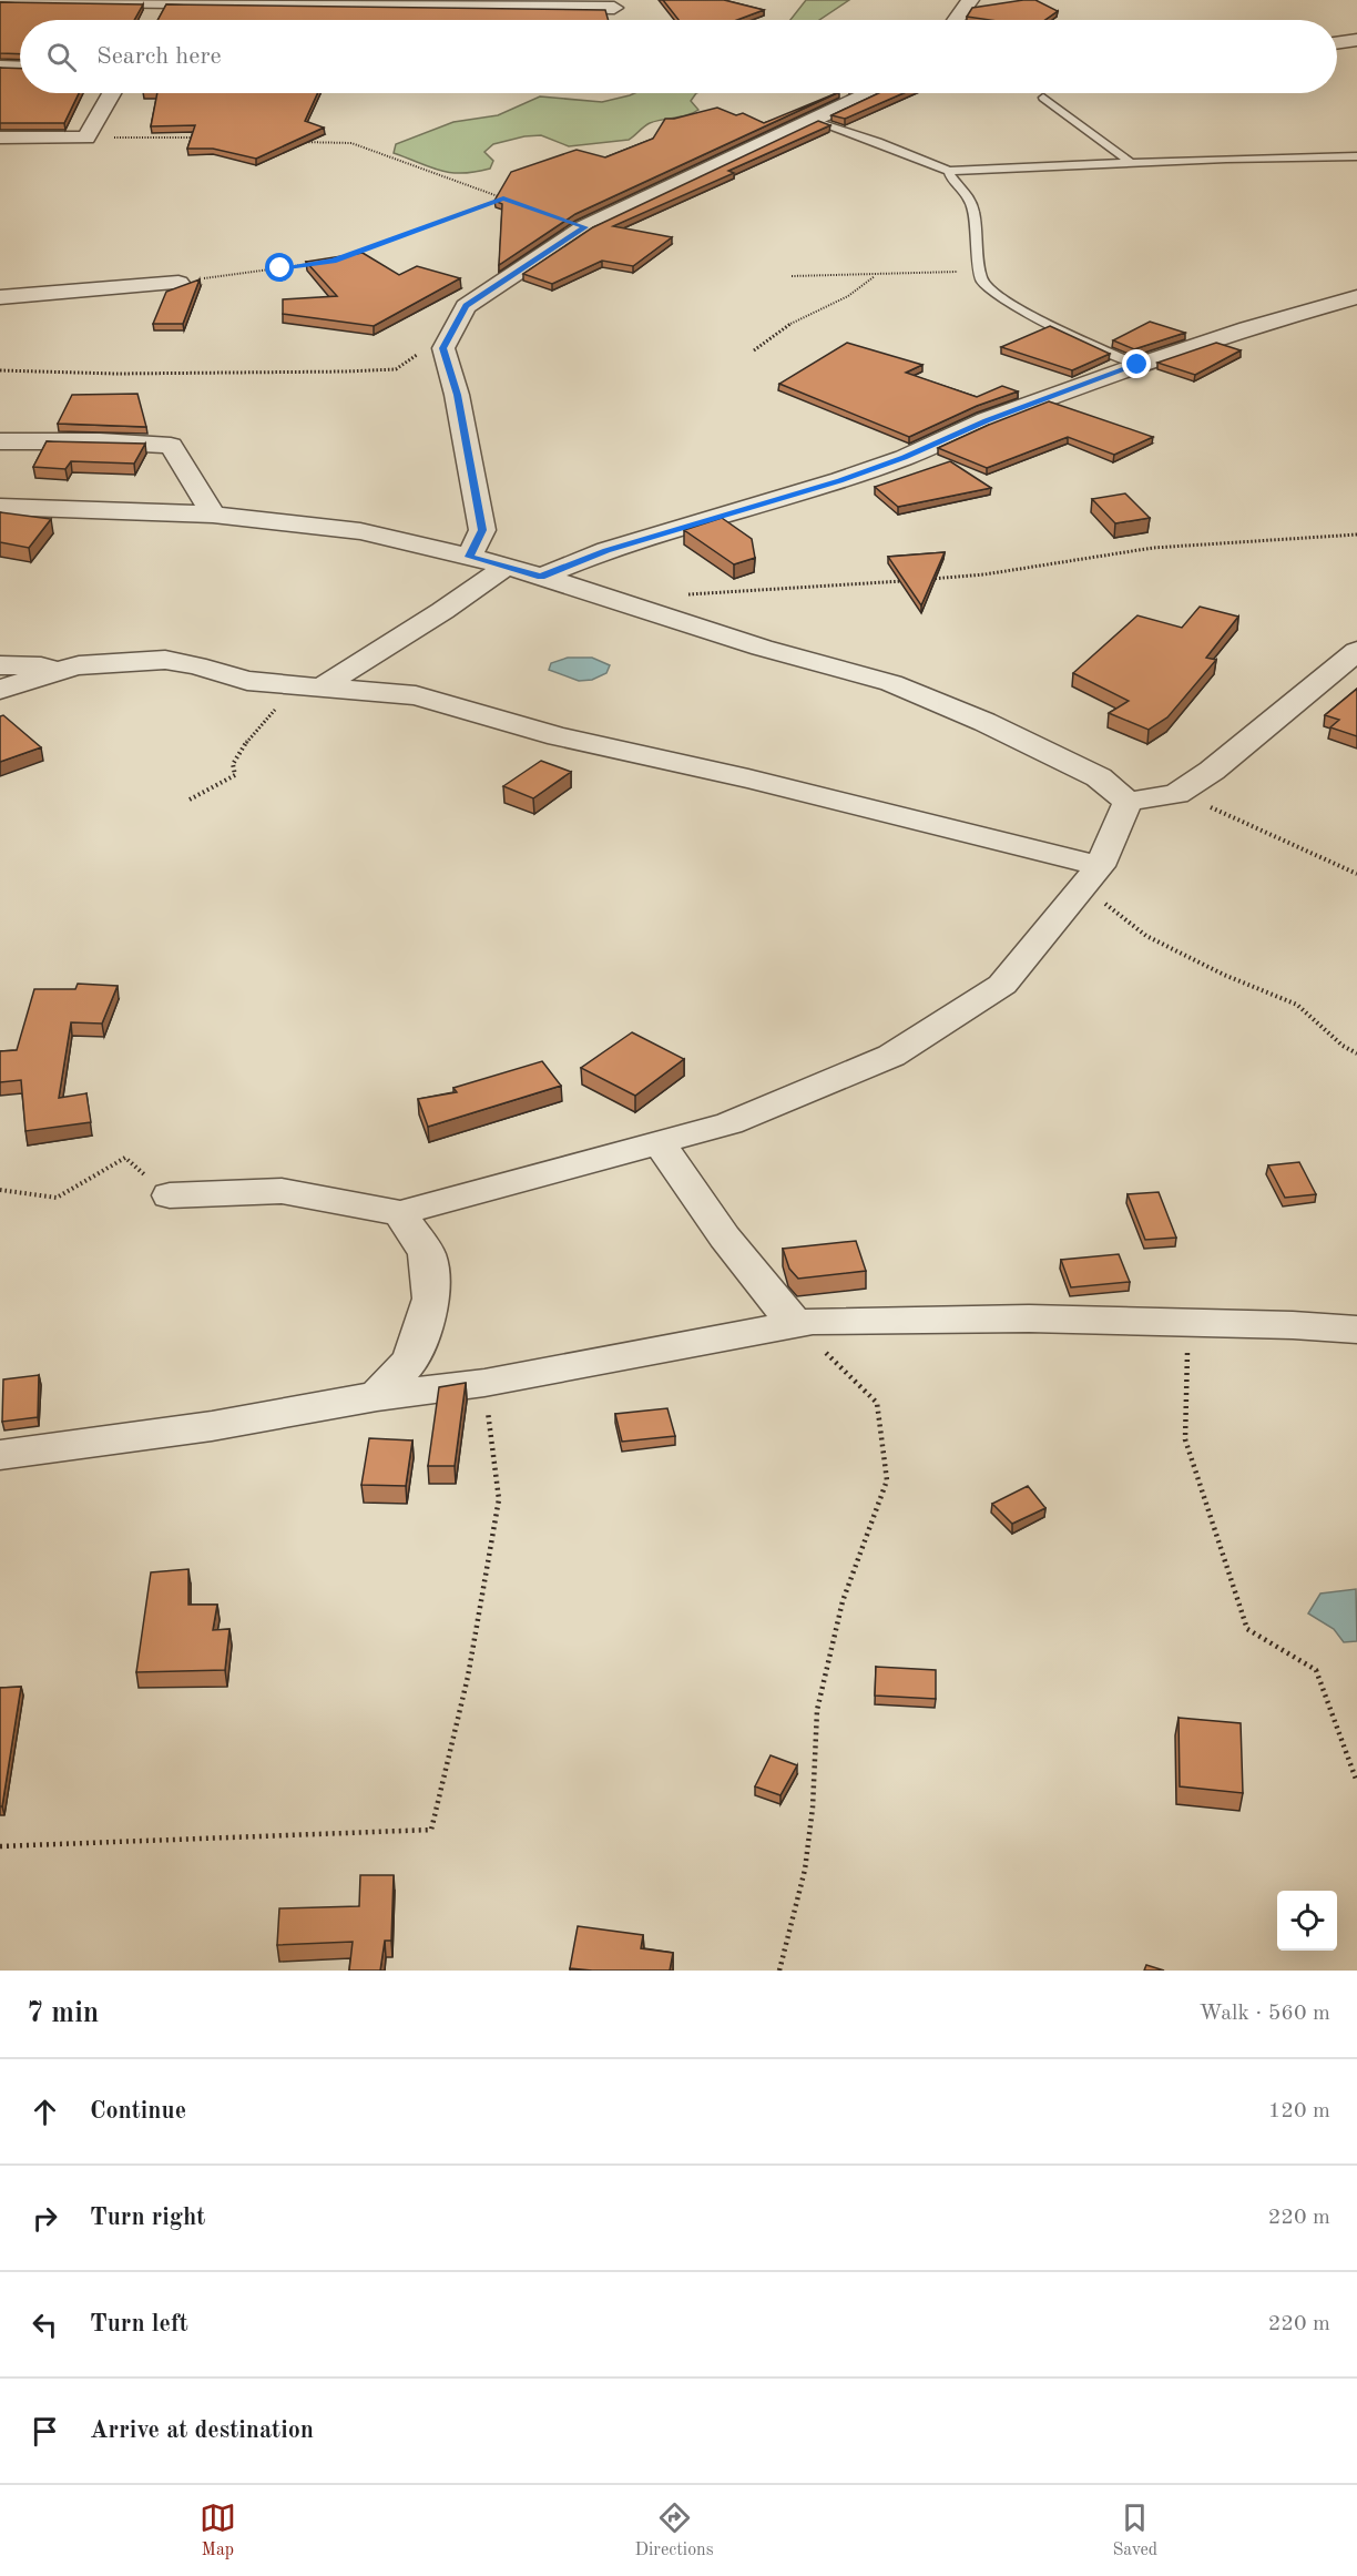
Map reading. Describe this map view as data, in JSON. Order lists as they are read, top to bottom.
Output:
{
  "page": {
    "search": "Search here",
    "heading": ["7 min", "Walk · 560 m"],
    "list": [
      ["Continue", "120 m"],
      ["Turn right", "220 m"],
      ["Turn left", "220 m"],
      "Arrive at destination"
    ],
    "nav": ["Map", "Directions", "Saved"]
  }
}
